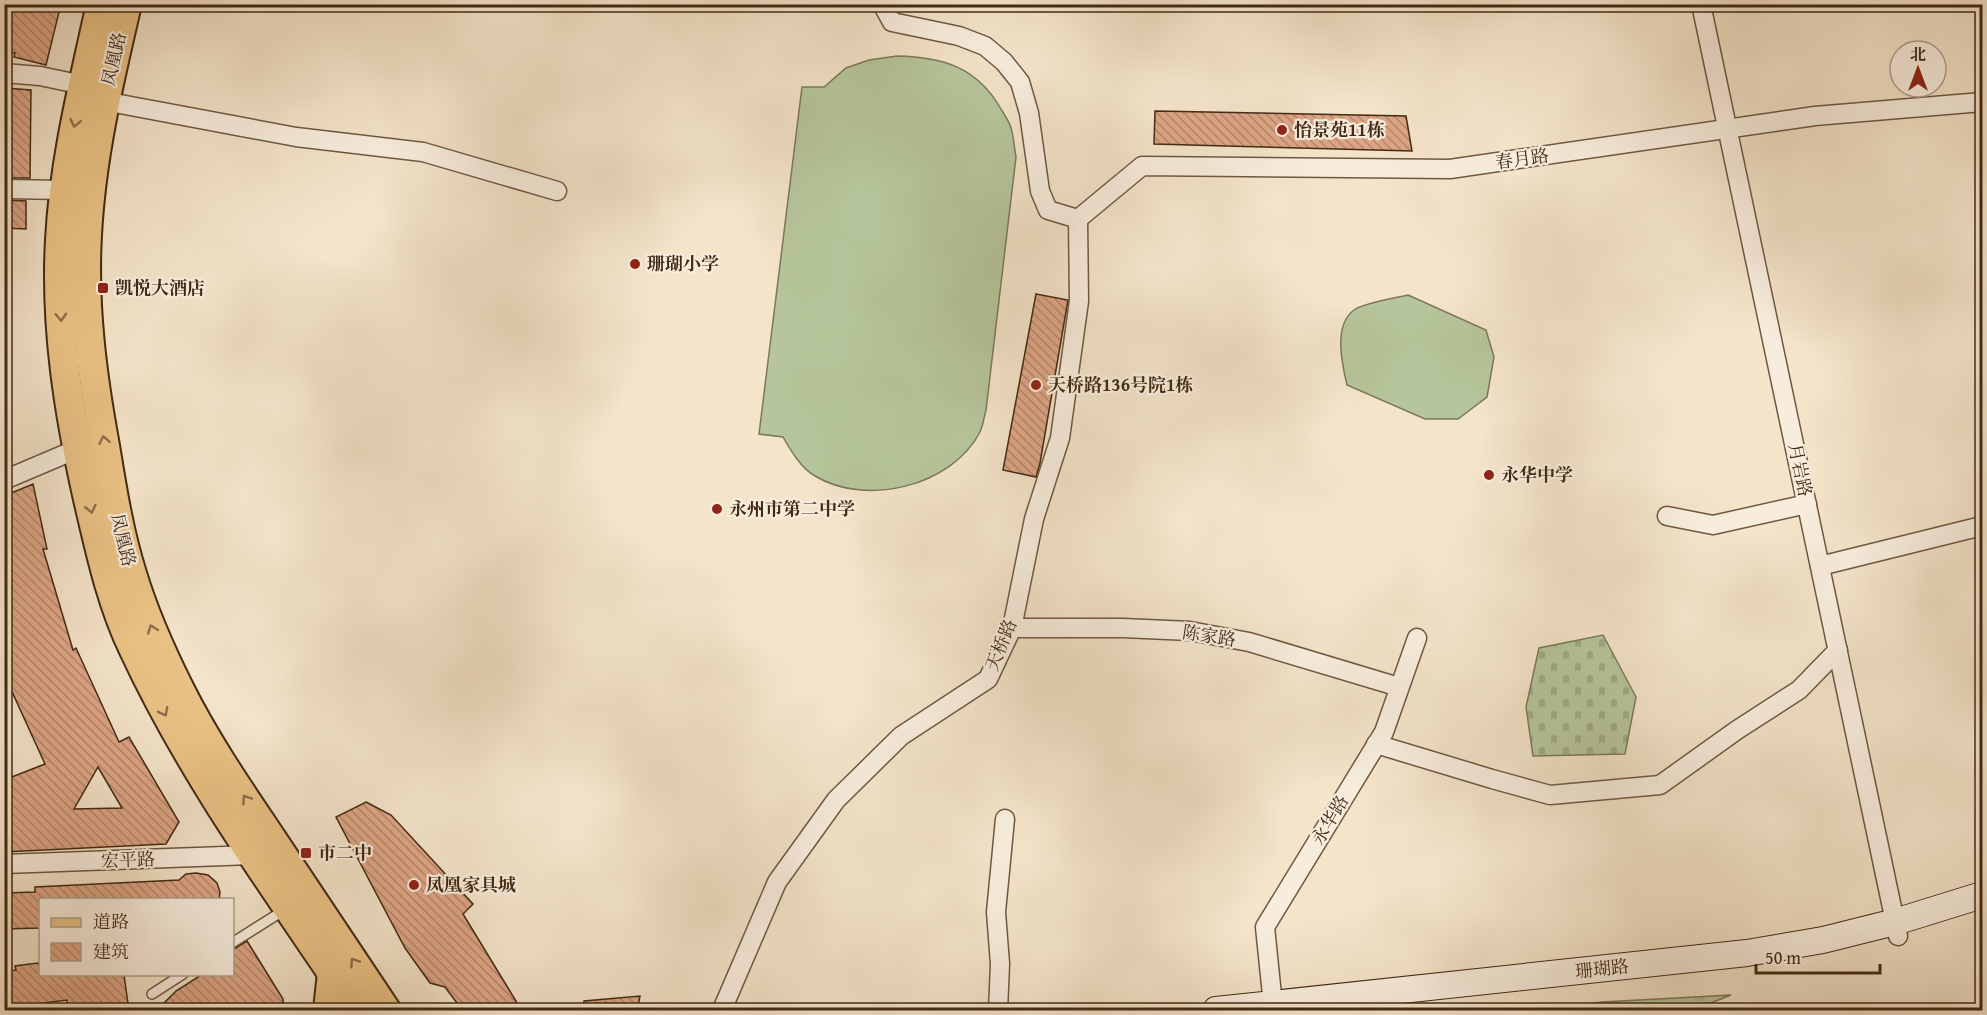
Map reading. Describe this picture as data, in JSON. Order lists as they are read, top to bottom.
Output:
{
  "streets": {
    "main road": ["凤凰路", "珊瑚路"],
    "street": [
      "春月路",
      "月岩路",
      "陈家路",
      "天桥路",
      "永华路",
      "宏平路"
    ]
  },
  "crossings": [
    ["凤凰路", "宏平路"],
    ["春月路", "月岩路"],
    ["春月路", "天桥路"],
    ["月岩路", "珊瑚路"],
    ["陈家路", "天桥路"],
    ["陈家路", "永华路"],
    ["永华路", "珊瑚路"]
  ],
  "places": {
    "other": [
      "怡景苑11栋",
      "珊瑚小学",
      "天桥路136号院1栋",
      "永华中学",
      "永州市第二中学",
      "凤凰家具城"
    ],
    "transit": ["凯悦大酒店", "市二中"]
  },
  "legend": ["道路", "建筑"],
  "scale_bar": "50 m",
  "north": "top"
}
